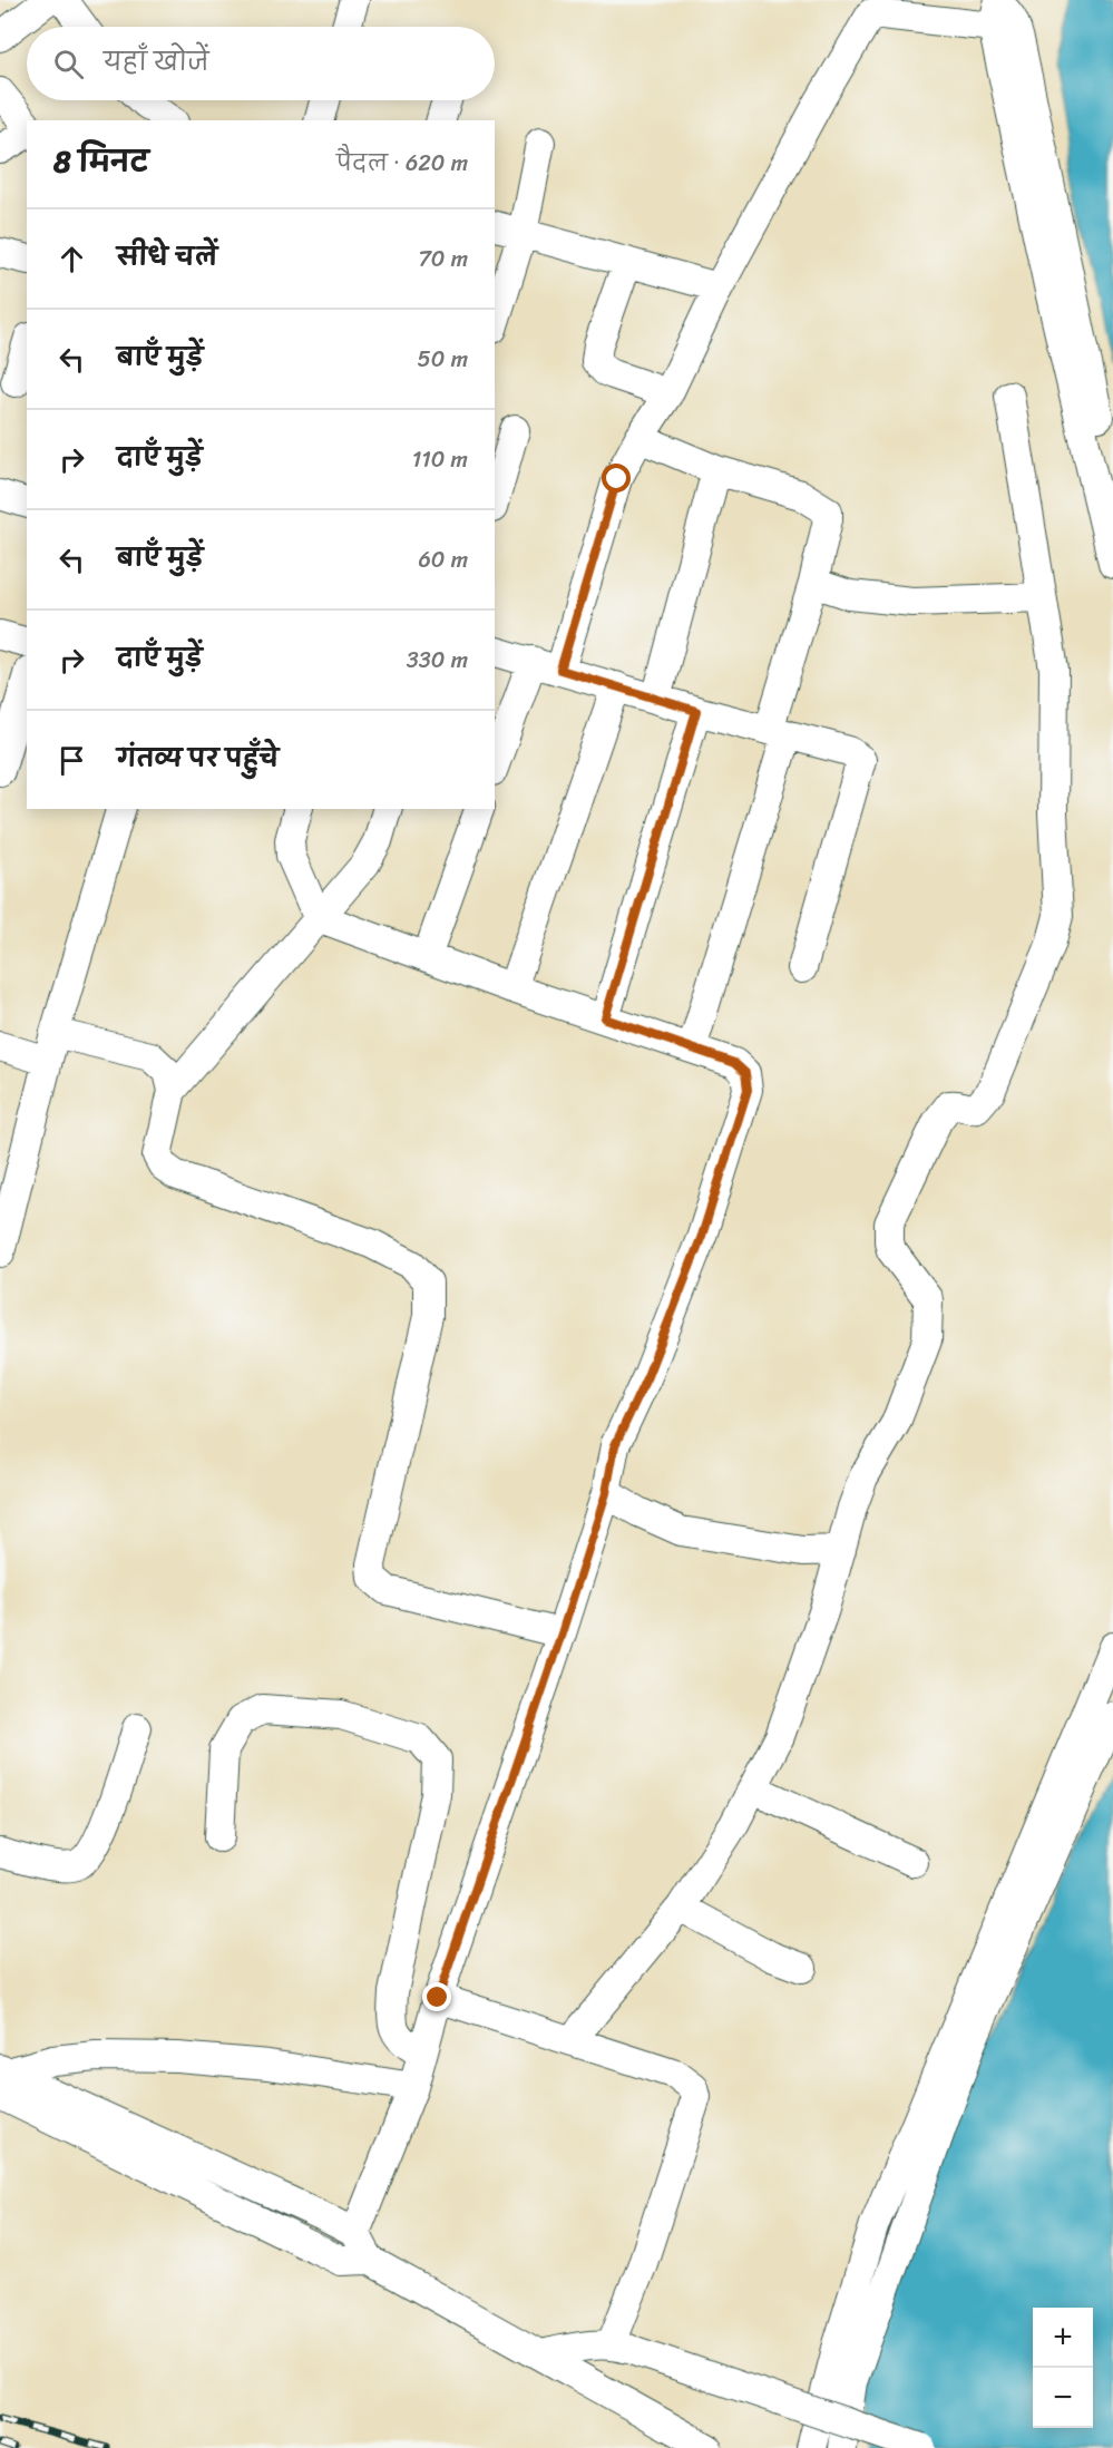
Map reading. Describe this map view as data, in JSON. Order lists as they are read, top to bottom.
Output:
{
  "page": {
    "search": "यहाँ खोजें",
    "heading": ["8 मिनट", "पैदल · 620 m"],
    "list": [
      ["सीधे चलें", "70 m"],
      ["बाएँ मुड़ें", "50 m"],
      ["दाएँ मुड़ें", "110 m"],
      ["बाएँ मुड़ें", "60 m"],
      ["दाएँ मुड़ें", "330 m"],
      "गंतव्य पर पहुँचे"
    ],
    "map_buttons": ["+", "−"]
  }
}
